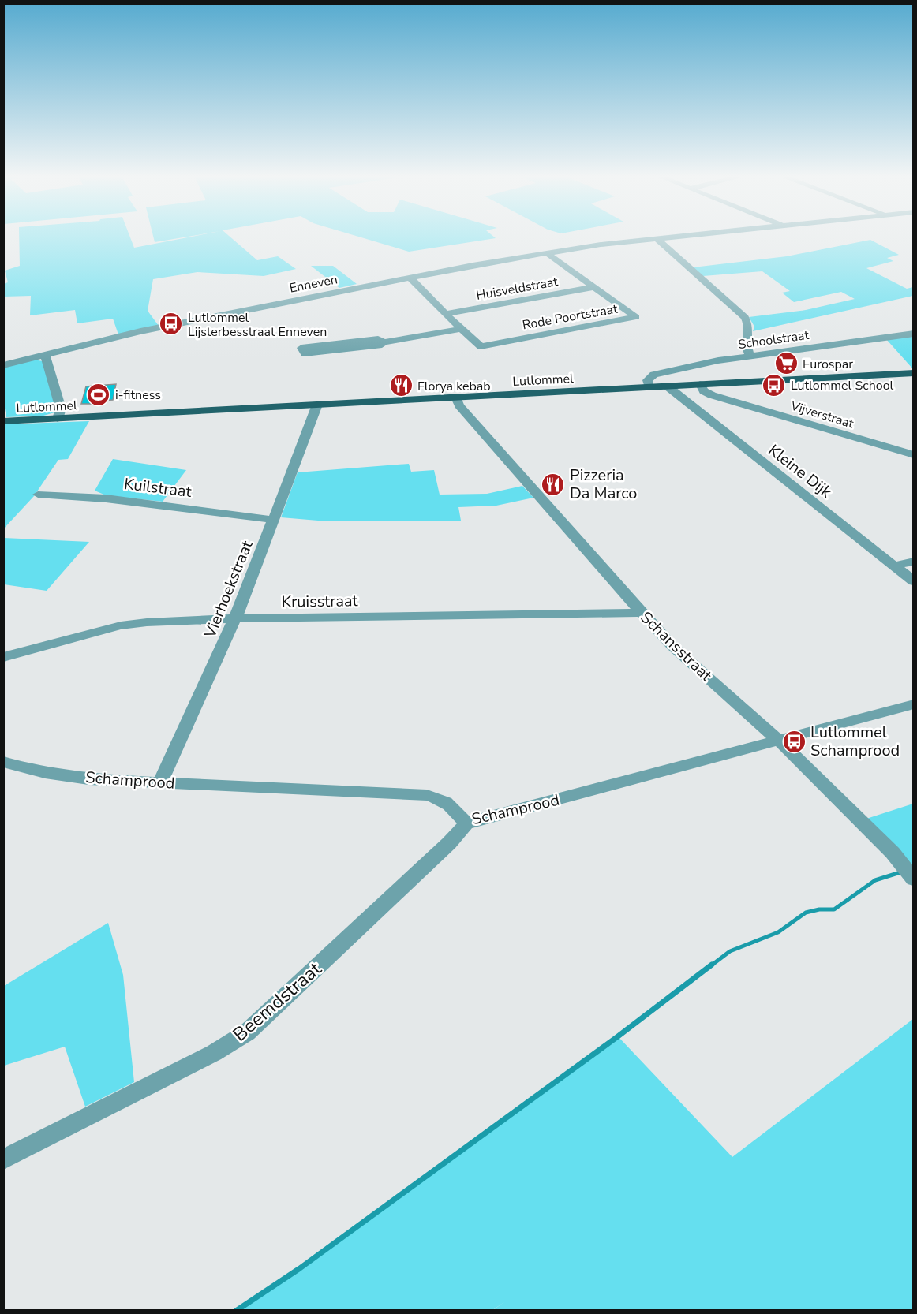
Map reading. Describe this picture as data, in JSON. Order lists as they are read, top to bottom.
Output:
{
  "streets": {
    "main road": ["Lutlommel"],
    "street": [
      "Enneven",
      "Huisveldstraat",
      "Rode Poortstraat",
      "Schoolstraat",
      "Vijverstraat",
      "Kleine Dijk",
      "Kuilstraat",
      "Vierhoekstraat",
      "Kruisstraat",
      "Schansstraat",
      "Schamprood",
      "Beemdstraat"
    ]
  },
  "crossings": [
    ["Enneven", "Rode Poortstraat"],
    ["Huisveldstraat", "Rode Poortstraat"],
    ["Schoolstraat", "Lutlommel"],
    ["Lutlommel", "Vijverstraat"],
    ["Lutlommel", "Kleine Dijk"],
    ["Lutlommel", "Vierhoekstraat"],
    ["Lutlommel", "Schansstraat"],
    ["Kuilstraat", "Vierhoekstraat"],
    ["Vierhoekstraat", "Kruisstraat"],
    ["Vierhoekstraat", "Schamprood"],
    ["Kruisstraat", "Schansstraat"],
    ["Schansstraat", "Schamprood"],
    ["Schamprood", "Beemdstraat"]
  ],
  "places": {
    "bus stop": ["Lutlommel Lijsterbesstraat Enneven", "Lutlommel School", "Lutlommel Schamprood"],
    "supermarket": ["Eurospar"],
    "restaurant": ["Florya kebab", "Pizzeria Da Marco"],
    "sports": ["i-fitness"]
  }
}
